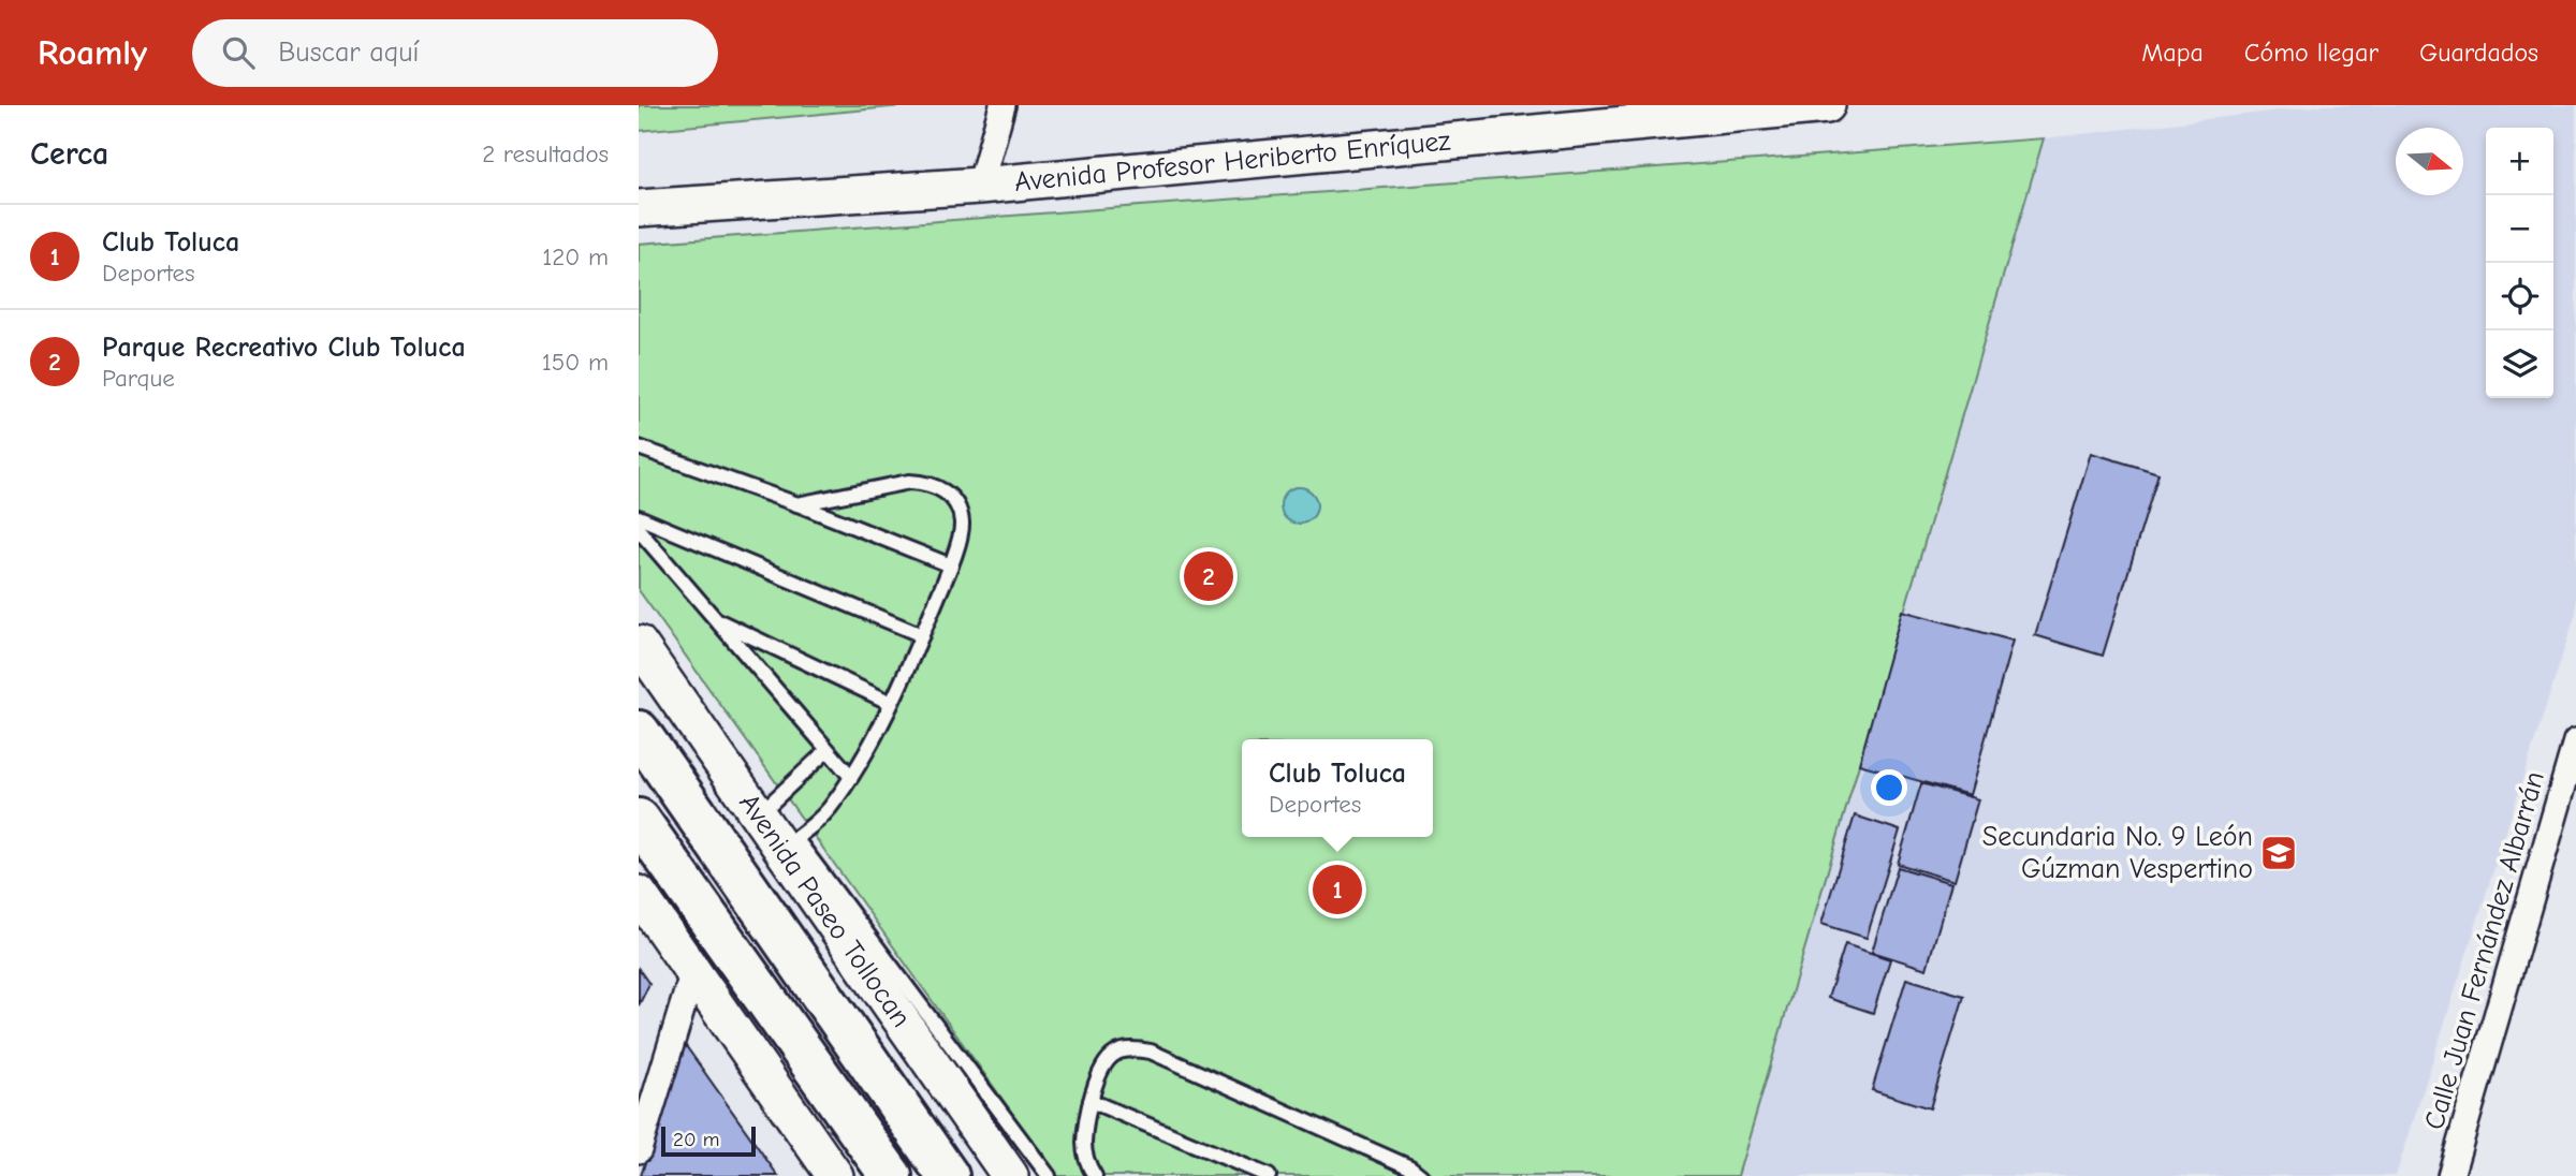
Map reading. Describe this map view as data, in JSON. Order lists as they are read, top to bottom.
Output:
{
  "streets": {
    "highway": ["Avenida Paseo Tollocan"],
    "main road": ["Avenida Profesor Heriberto Enríquez"],
    "street": ["Calle Juan Fernández Albarrán"]
  },
  "places": {
    "school or university": ["Secundaria No. 9 León Gúzman Vespertino"]
  },
  "scale_bar": "20 m",
  "north": "right",
  "page": {
    "header": "Roamly",
    "search": "Buscar aquí",
    "nav": ["Mapa", "Cómo llegar", "Guardados"],
    "heading": ["Cerca", "2 resultados"],
    "map_buttons": ["+", "−"],
    "list": [
      {
        "mark": "1",
        "name": "Club Toluca",
        "note": "Deportes",
        "value": "120 m"
      },
      {
        "mark": "2",
        "name": "Parque Recreativo Club Toluca",
        "note": "Parque",
        "value": "150 m"
      }
    ],
    "pins": ["2", "1"],
    "popup": ["Club Toluca", "Deportes"],
    "scale": "20 m"
  }
}
